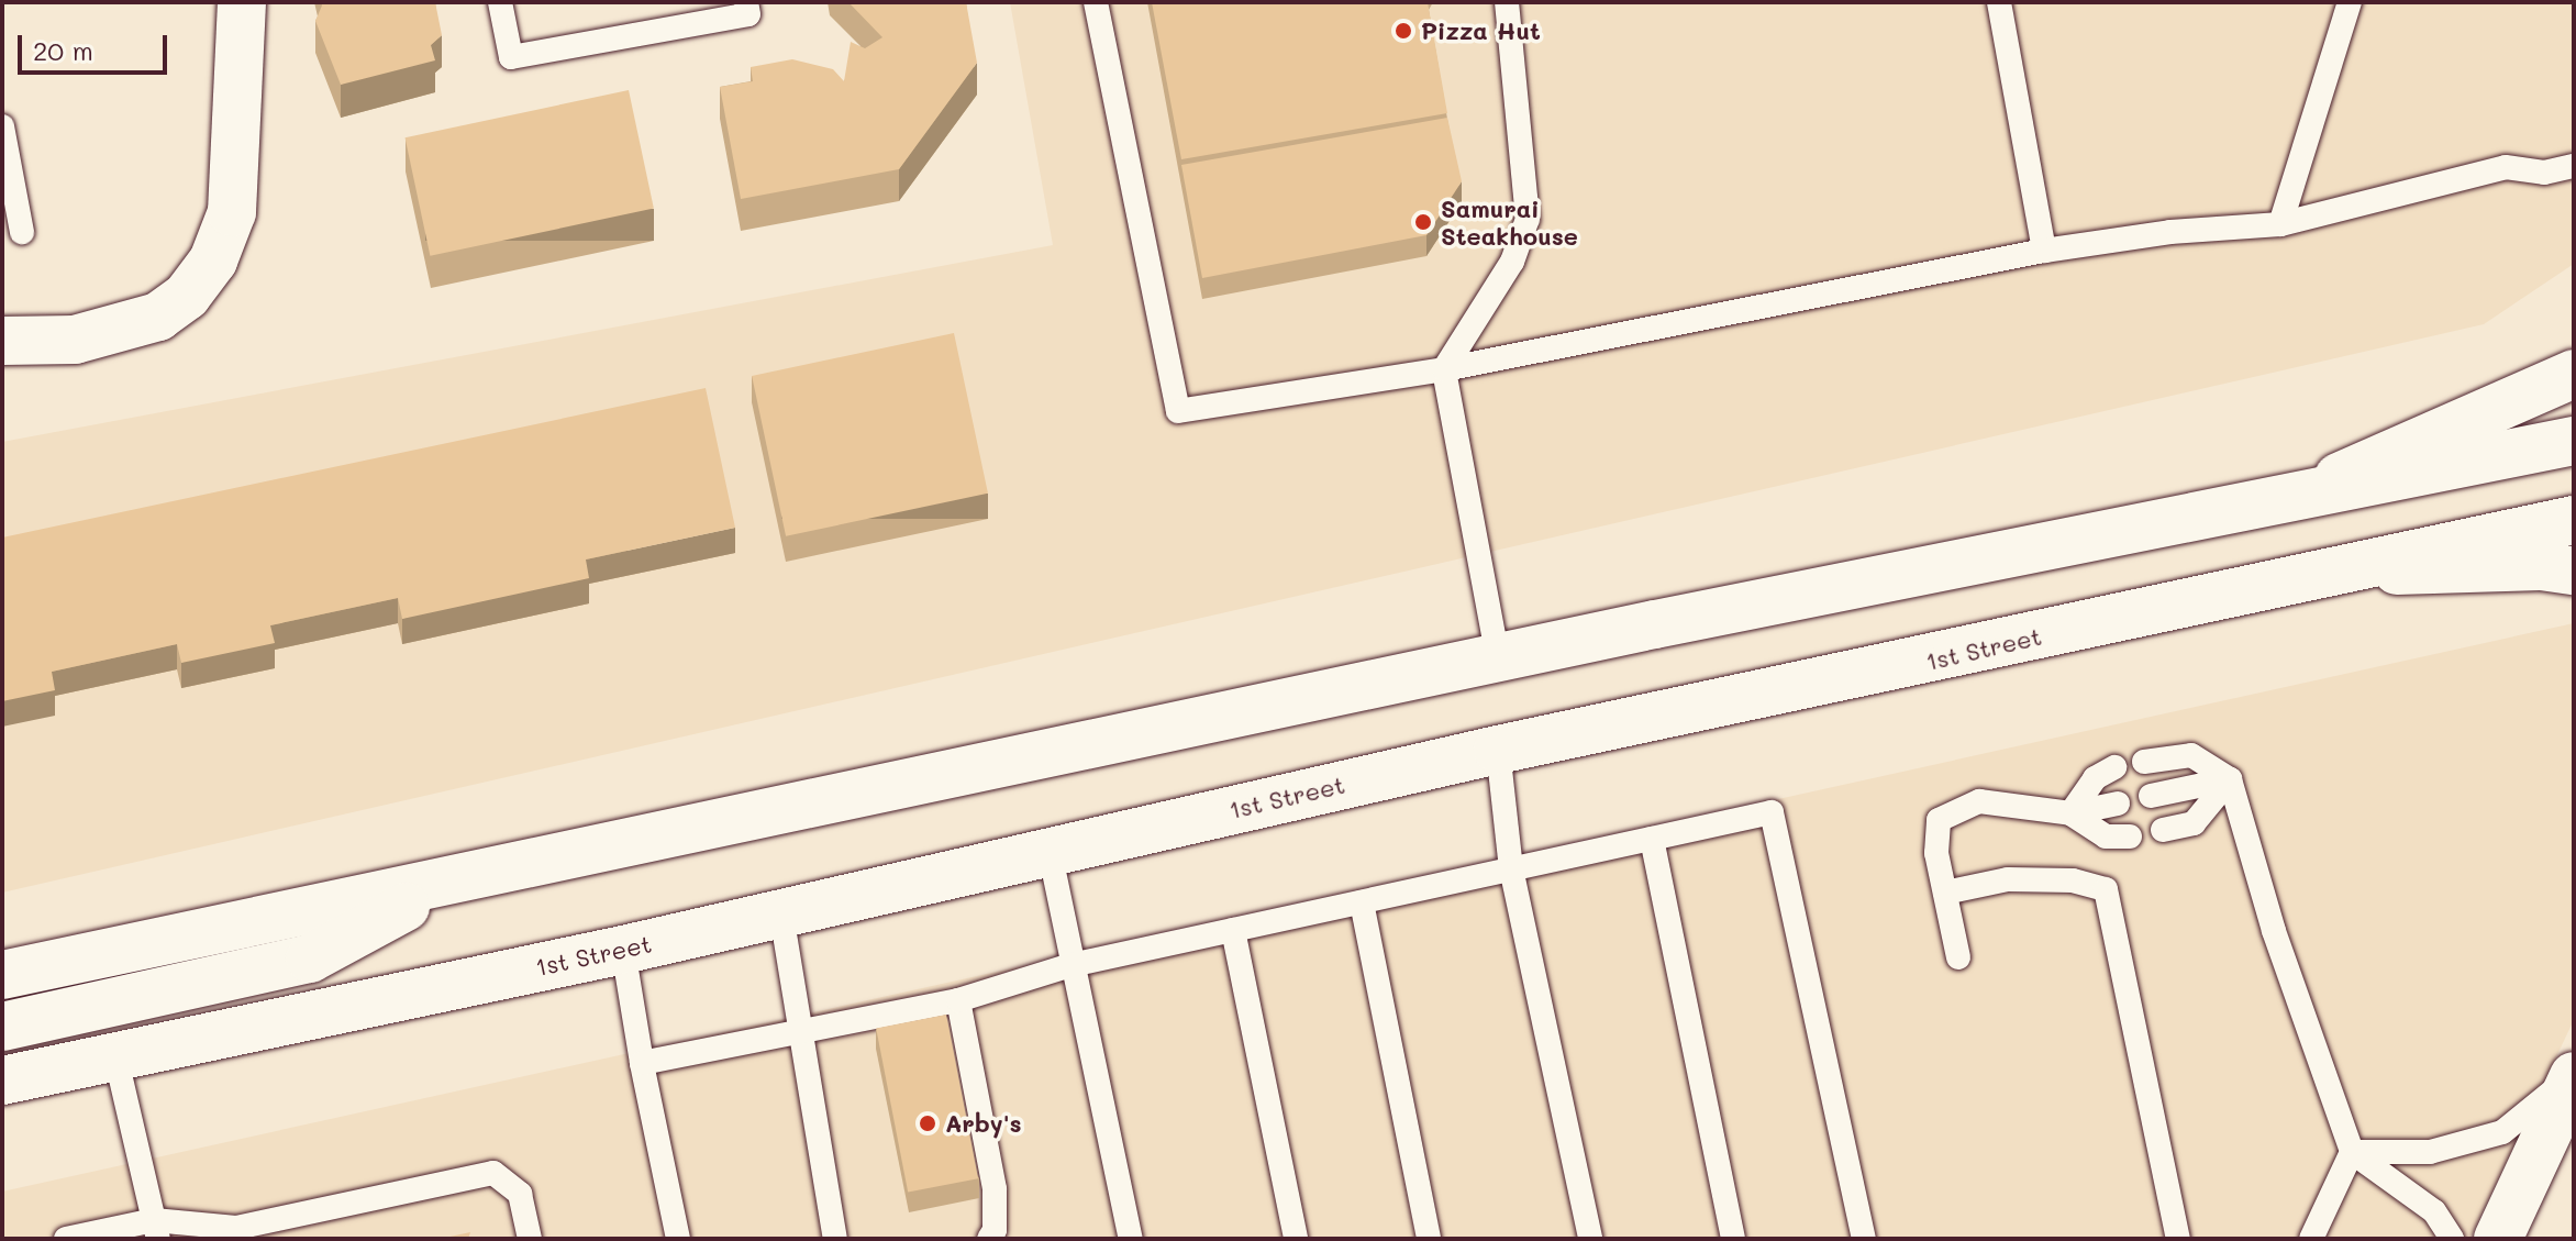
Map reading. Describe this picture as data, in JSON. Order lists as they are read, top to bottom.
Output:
{
  "streets": {
    "main road": ["1st Street"]
  },
  "places": ["Pizza Hut", "Samurai Steakhouse", "Arby's"],
  "scale_bar": "20 m"
}
